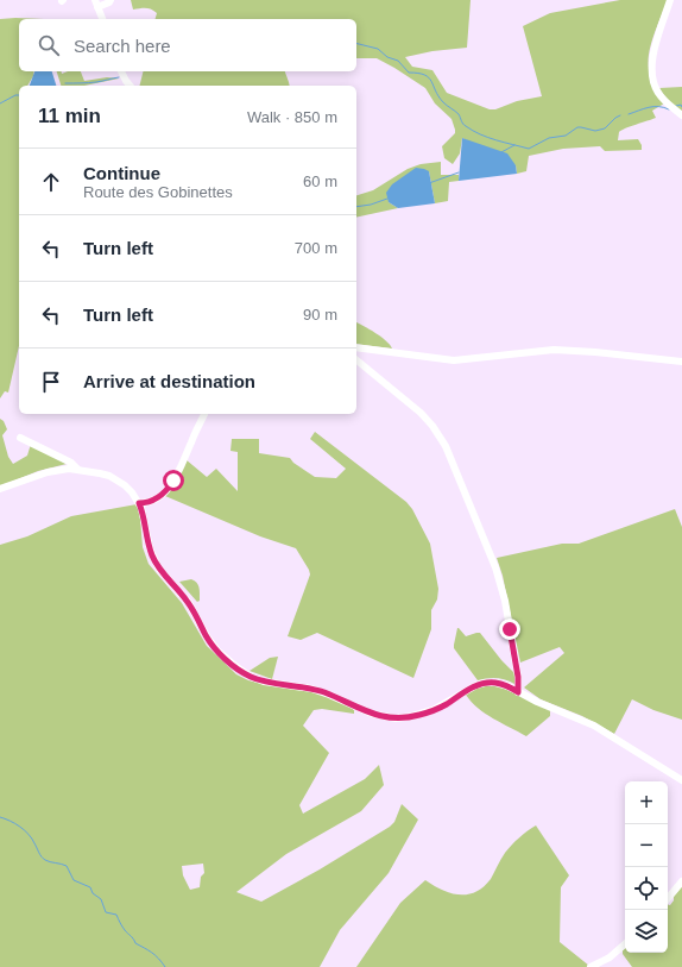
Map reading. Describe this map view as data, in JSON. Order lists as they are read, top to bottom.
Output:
{
  "page": {
    "search": "Search here",
    "heading": ["11 min", "Walk · 850 m"],
    "list": [
      ["Continue", "Route des Gobinettes", "60 m"],
      ["Turn left", "700 m"],
      ["Turn left", "90 m"],
      "Arrive at destination"
    ],
    "map_buttons": ["+", "−"]
  }
}
